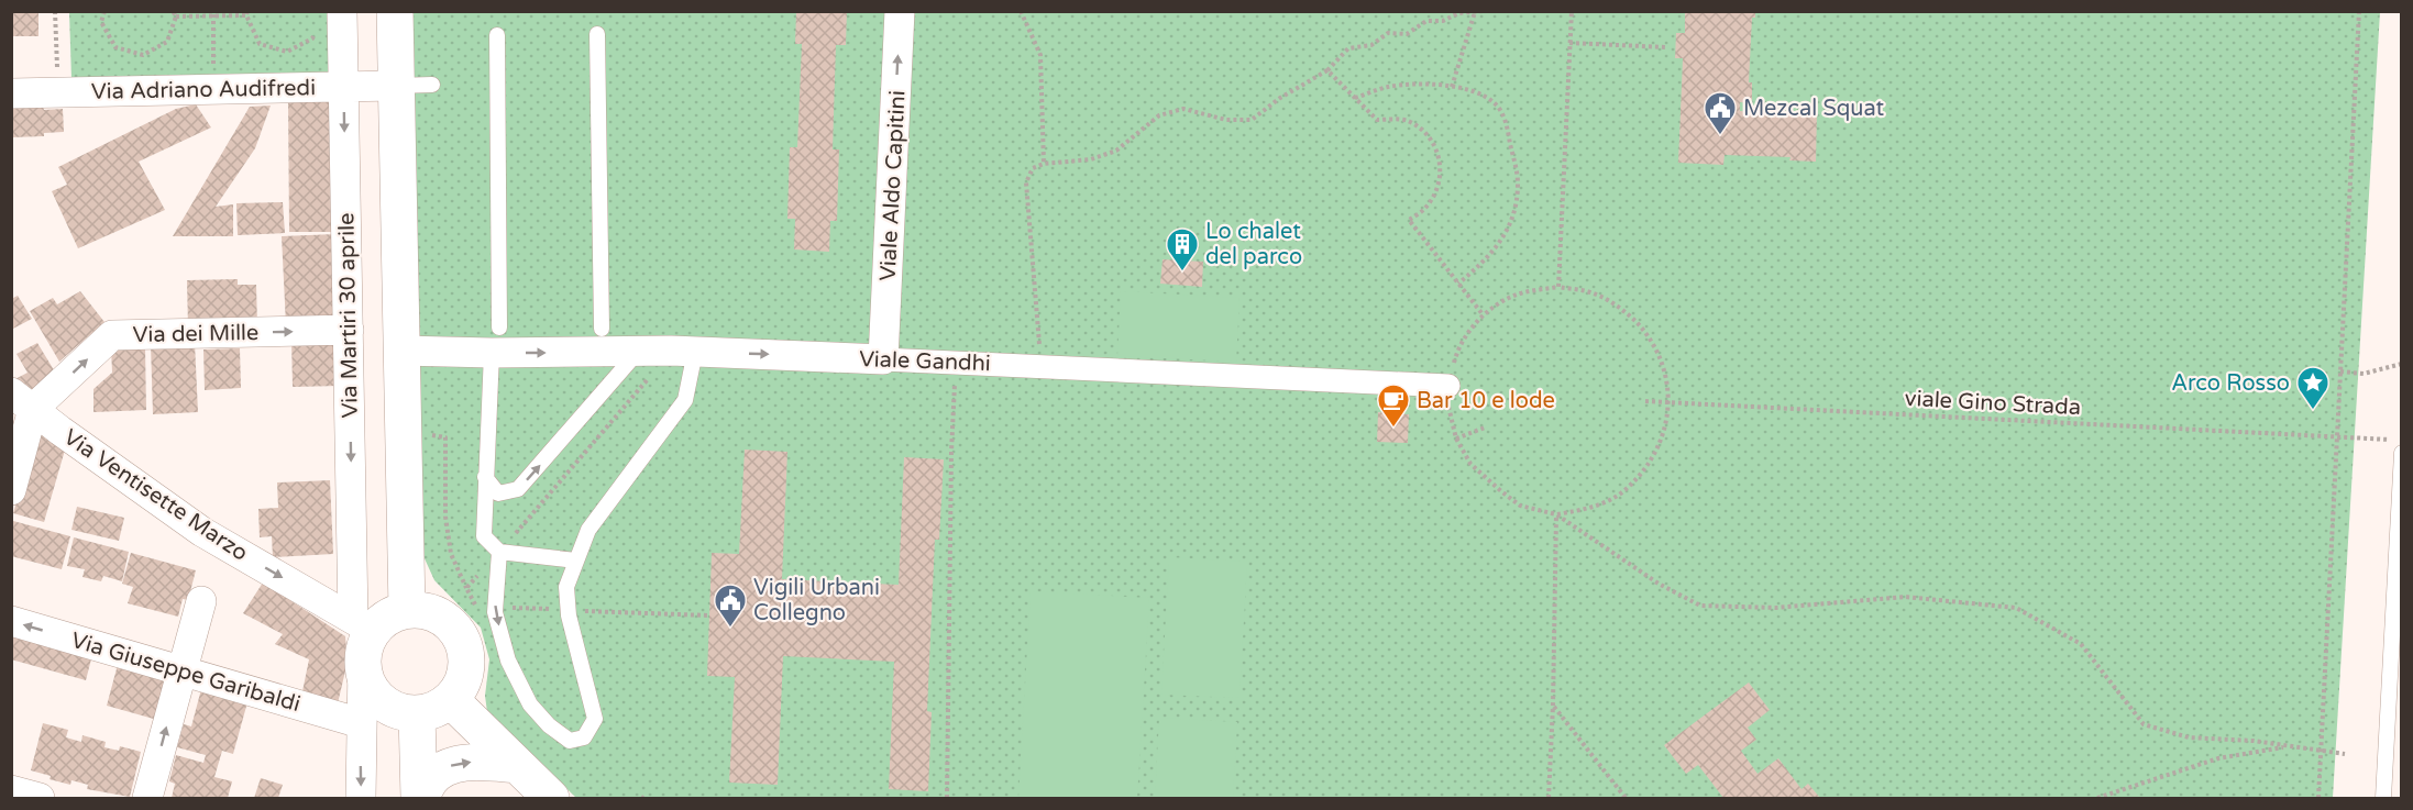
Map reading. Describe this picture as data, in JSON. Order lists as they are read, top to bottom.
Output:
{
  "streets": {
    "street": [
      "Via Adriano Audifredi",
      "Viale Aldo Capitini",
      "Via Martiri 30 aprile",
      "Via dei Mille",
      "Viale Gandhi",
      "Via Ventisette Marzo",
      "Via Giuseppe Garibaldi"
    ],
    "path": ["viale Gino Strada"]
  },
  "crossings": [
    ["Via Adriano Audifredi", "Via Martiri 30 aprile"],
    ["Viale Aldo Capitini", "Viale Gandhi"],
    ["Via Martiri 30 aprile", "Via dei Mille"],
    ["Via Martiri 30 aprile", "Via Ventisette Marzo"],
    ["Via dei Mille", "Via Ventisette Marzo"],
    ["Viale Gandhi", "viale Gino Strada"]
  ],
  "one_way": [
    "Viale Aldo Capitini",
    "Via dei Mille",
    "Via Ventisette Marzo",
    "Via Giuseppe Garibaldi"
  ],
  "places": {
    "public building": ["Mezcal Squat", "Vigili Urbani Collegno"],
    "building": ["Lo chalet del parco"],
    "place": ["Arco Rosso"],
    "cafe": ["Bar 10 e lode"]
  }
}
